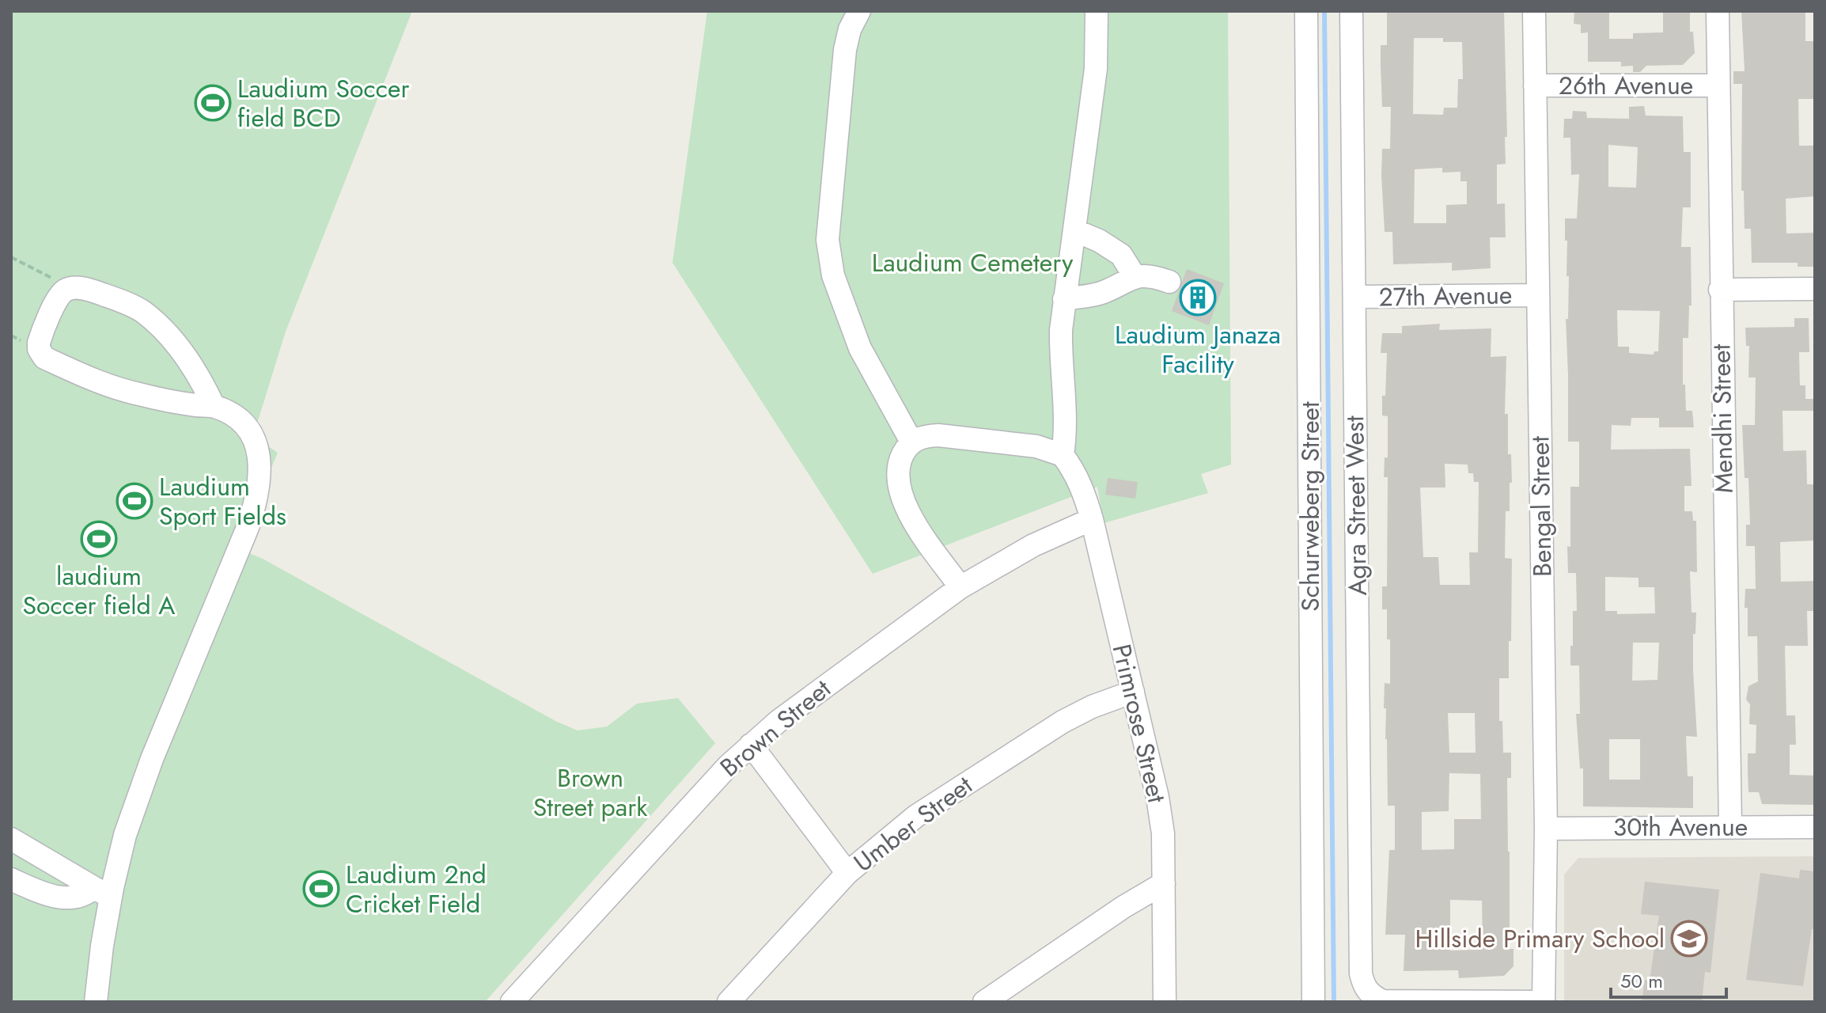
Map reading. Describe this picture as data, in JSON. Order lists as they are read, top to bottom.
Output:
{
  "streets": {
    "street": [
      "26th Avenue",
      "27th Avenue",
      "Mendhi Street",
      "Agra Street West",
      "Schurweberg Street",
      "Bengal Street",
      "Primrose Street",
      "Brown Street",
      "Umber Street",
      "30th Avenue"
    ]
  },
  "crossings": [
    ["26th Avenue", "Mendhi Street"],
    ["26th Avenue", "Bengal Street"],
    ["27th Avenue", "Agra Street West"],
    ["27th Avenue", "Bengal Street"],
    ["Mendhi Street", "30th Avenue"],
    ["Agra Street West", "Bengal Street"],
    ["Bengal Street", "30th Avenue"],
    ["Primrose Street", "Brown Street"],
    ["Primrose Street", "Umber Street"]
  ],
  "parks": ["Laudium Cemetery", "Brown Street park"],
  "places": {
    "sports": [
      "Laudium Soccer field BCD",
      "Laudium Sport Fields",
      "laudium Soccer field A",
      "Laudium 2nd Cricket Field"
    ],
    "building": ["Laudium Janaza Facility"],
    "school or university": ["Hillside Primary School"]
  },
  "scale_bar": "50 m"
}
